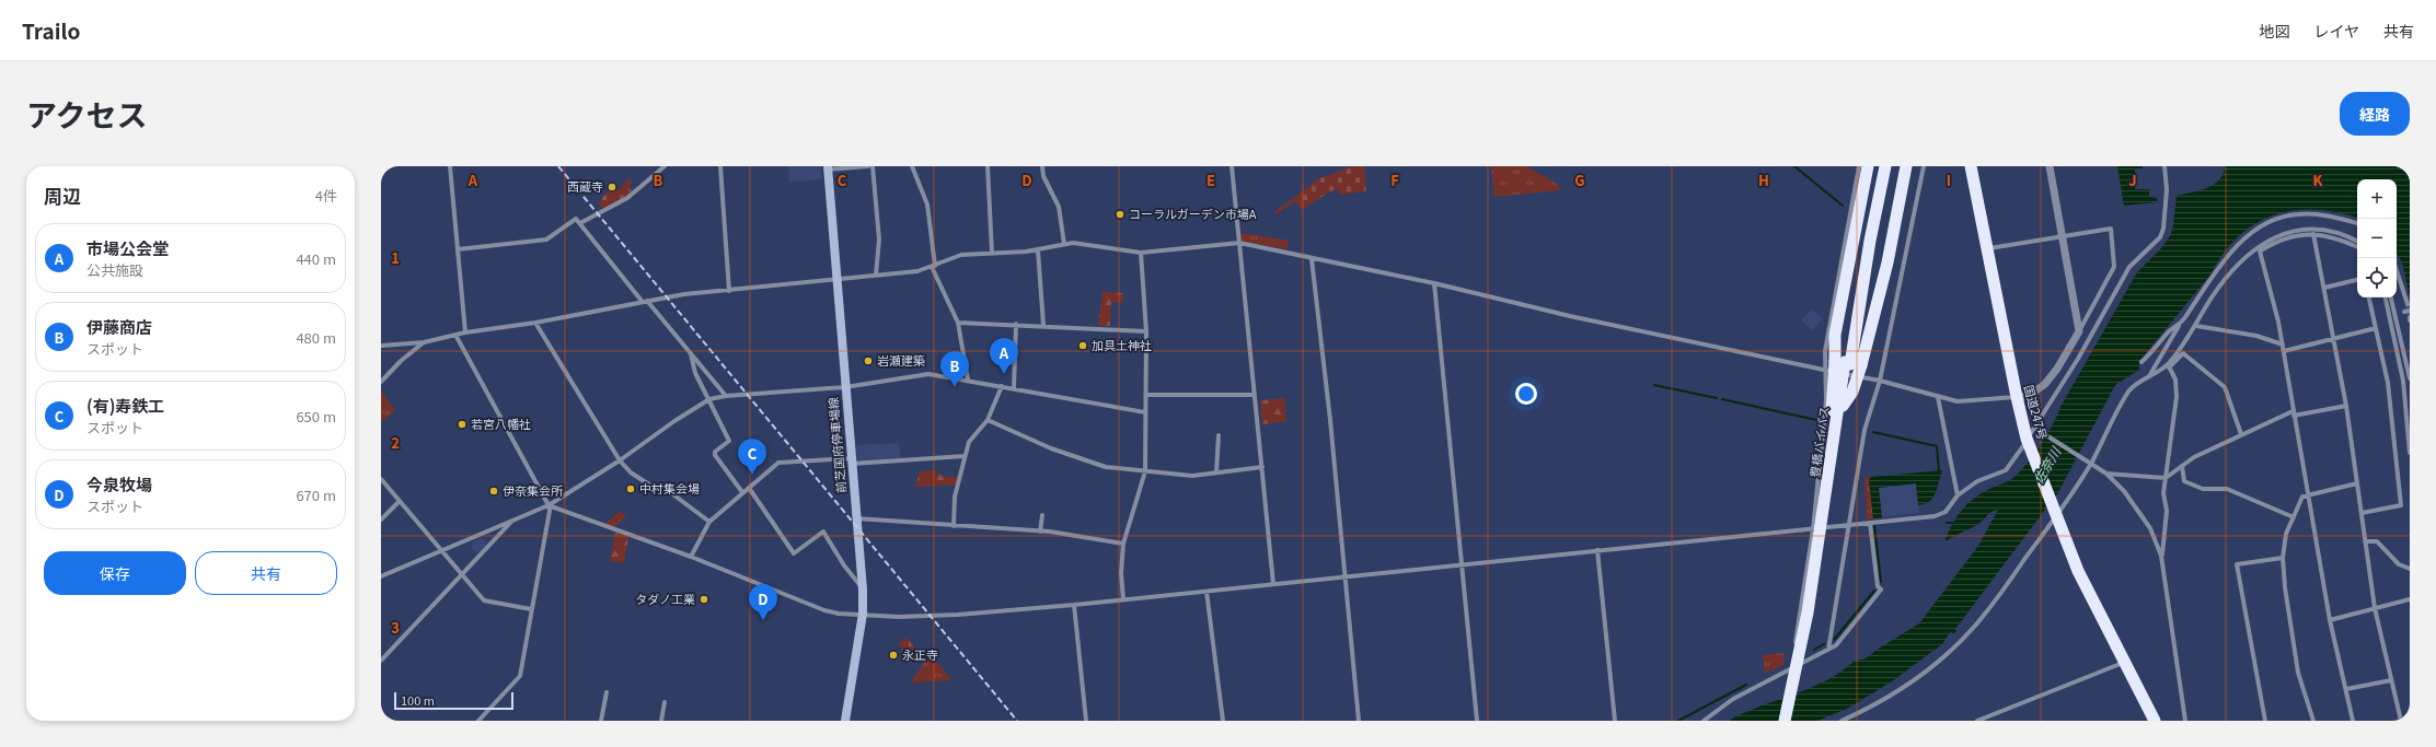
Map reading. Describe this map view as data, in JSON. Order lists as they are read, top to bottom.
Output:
{
  "streets": {
    "highway": ["国道247号", "豊橋バイパス"],
    "main road": ["前芝国府停車場線"]
  },
  "water": ["佐奈川"],
  "places": [
    "西蔵寺",
    "コーラルガーデン市場A",
    "加具土神社",
    "岩瀬建築",
    "若宮八幡社",
    "中村集会場",
    "伊奈集会所",
    "タダノ工業",
    "永正寺"
  ],
  "scale_bar": "100 m",
  "page": {
    "header": "Trailo",
    "nav": ["地図", "レイヤ", "共有"],
    "title": "アクセス",
    "buttons": [
      "経路",
      ["保存", "共有"]
    ],
    "heading": ["周辺", "4件"],
    "map_buttons": ["+", "−"],
    "list": [
      {
        "mark": "A",
        "name": "市場公会堂",
        "note": "公共施設",
        "value": "440 m"
      },
      {
        "mark": "B",
        "name": "伊藤商店",
        "note": "スポット",
        "value": "480 m"
      },
      {
        "mark": "C",
        "name": "(有)寿鉄工",
        "note": "スポット",
        "value": "650 m"
      },
      {
        "mark": "D",
        "name": "今泉牧場",
        "note": "スポット",
        "value": "670 m"
      }
    ],
    "pins": [
      "A",
      "B",
      "C",
      "D"
    ],
    "scale": "100 m"
  },
  "grid": {
    "columns": [
      "A",
      "B",
      "C",
      "D",
      "E",
      "F",
      "G",
      "H",
      "I",
      "J",
      "K"
    ],
    "rows": ["1", "2", "3"]
  }
}
